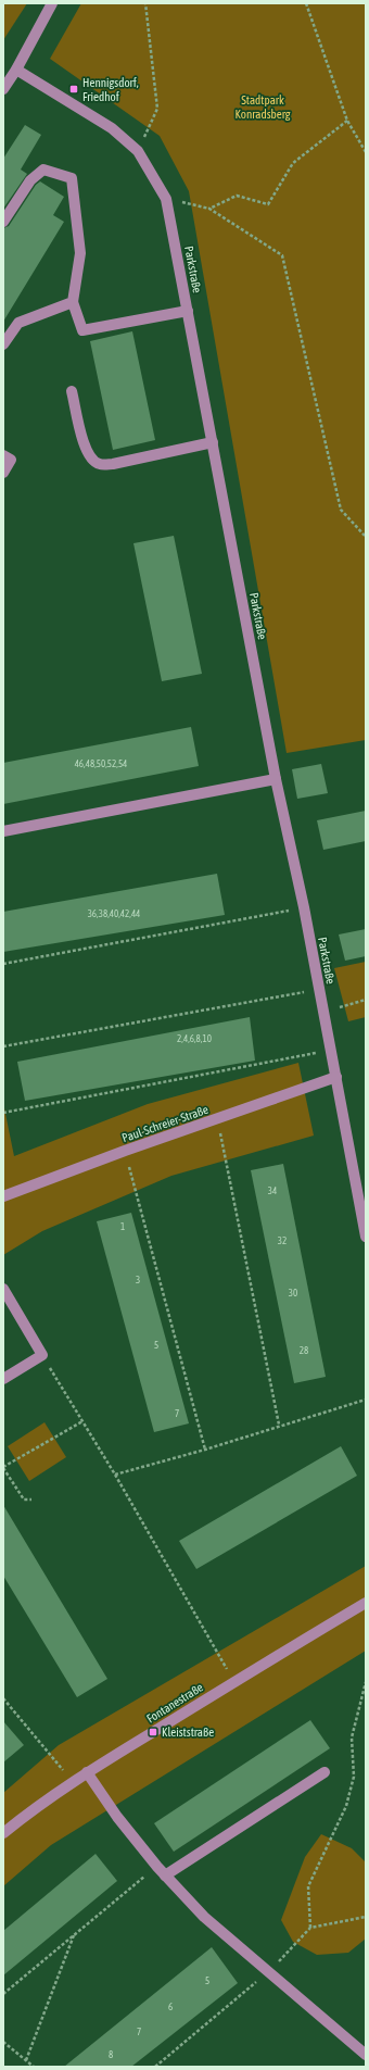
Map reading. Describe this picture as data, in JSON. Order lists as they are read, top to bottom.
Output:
{
  "streets": {
    "street": ["Parkstraße", "Paul-Schreier-Straße", "Fontanestraße"]
  },
  "crossings": [
    ["Parkstraße", "Paul-Schreier-Straße"]
  ],
  "parks": ["Stadtpark Konradsberg"],
  "places": {
    "transit": ["Hennigsdorf, Friedhof", "Kleiststraße"]
  },
  "house_numbers": [
    "46,48,50,52,54",
    "36,38,40,42,44",
    "2,4,6,8,10",
    "34",
    "1",
    "32",
    "3",
    "30",
    "5",
    "28",
    "7",
    "5",
    "6",
    "7",
    "8"
  ]
}
